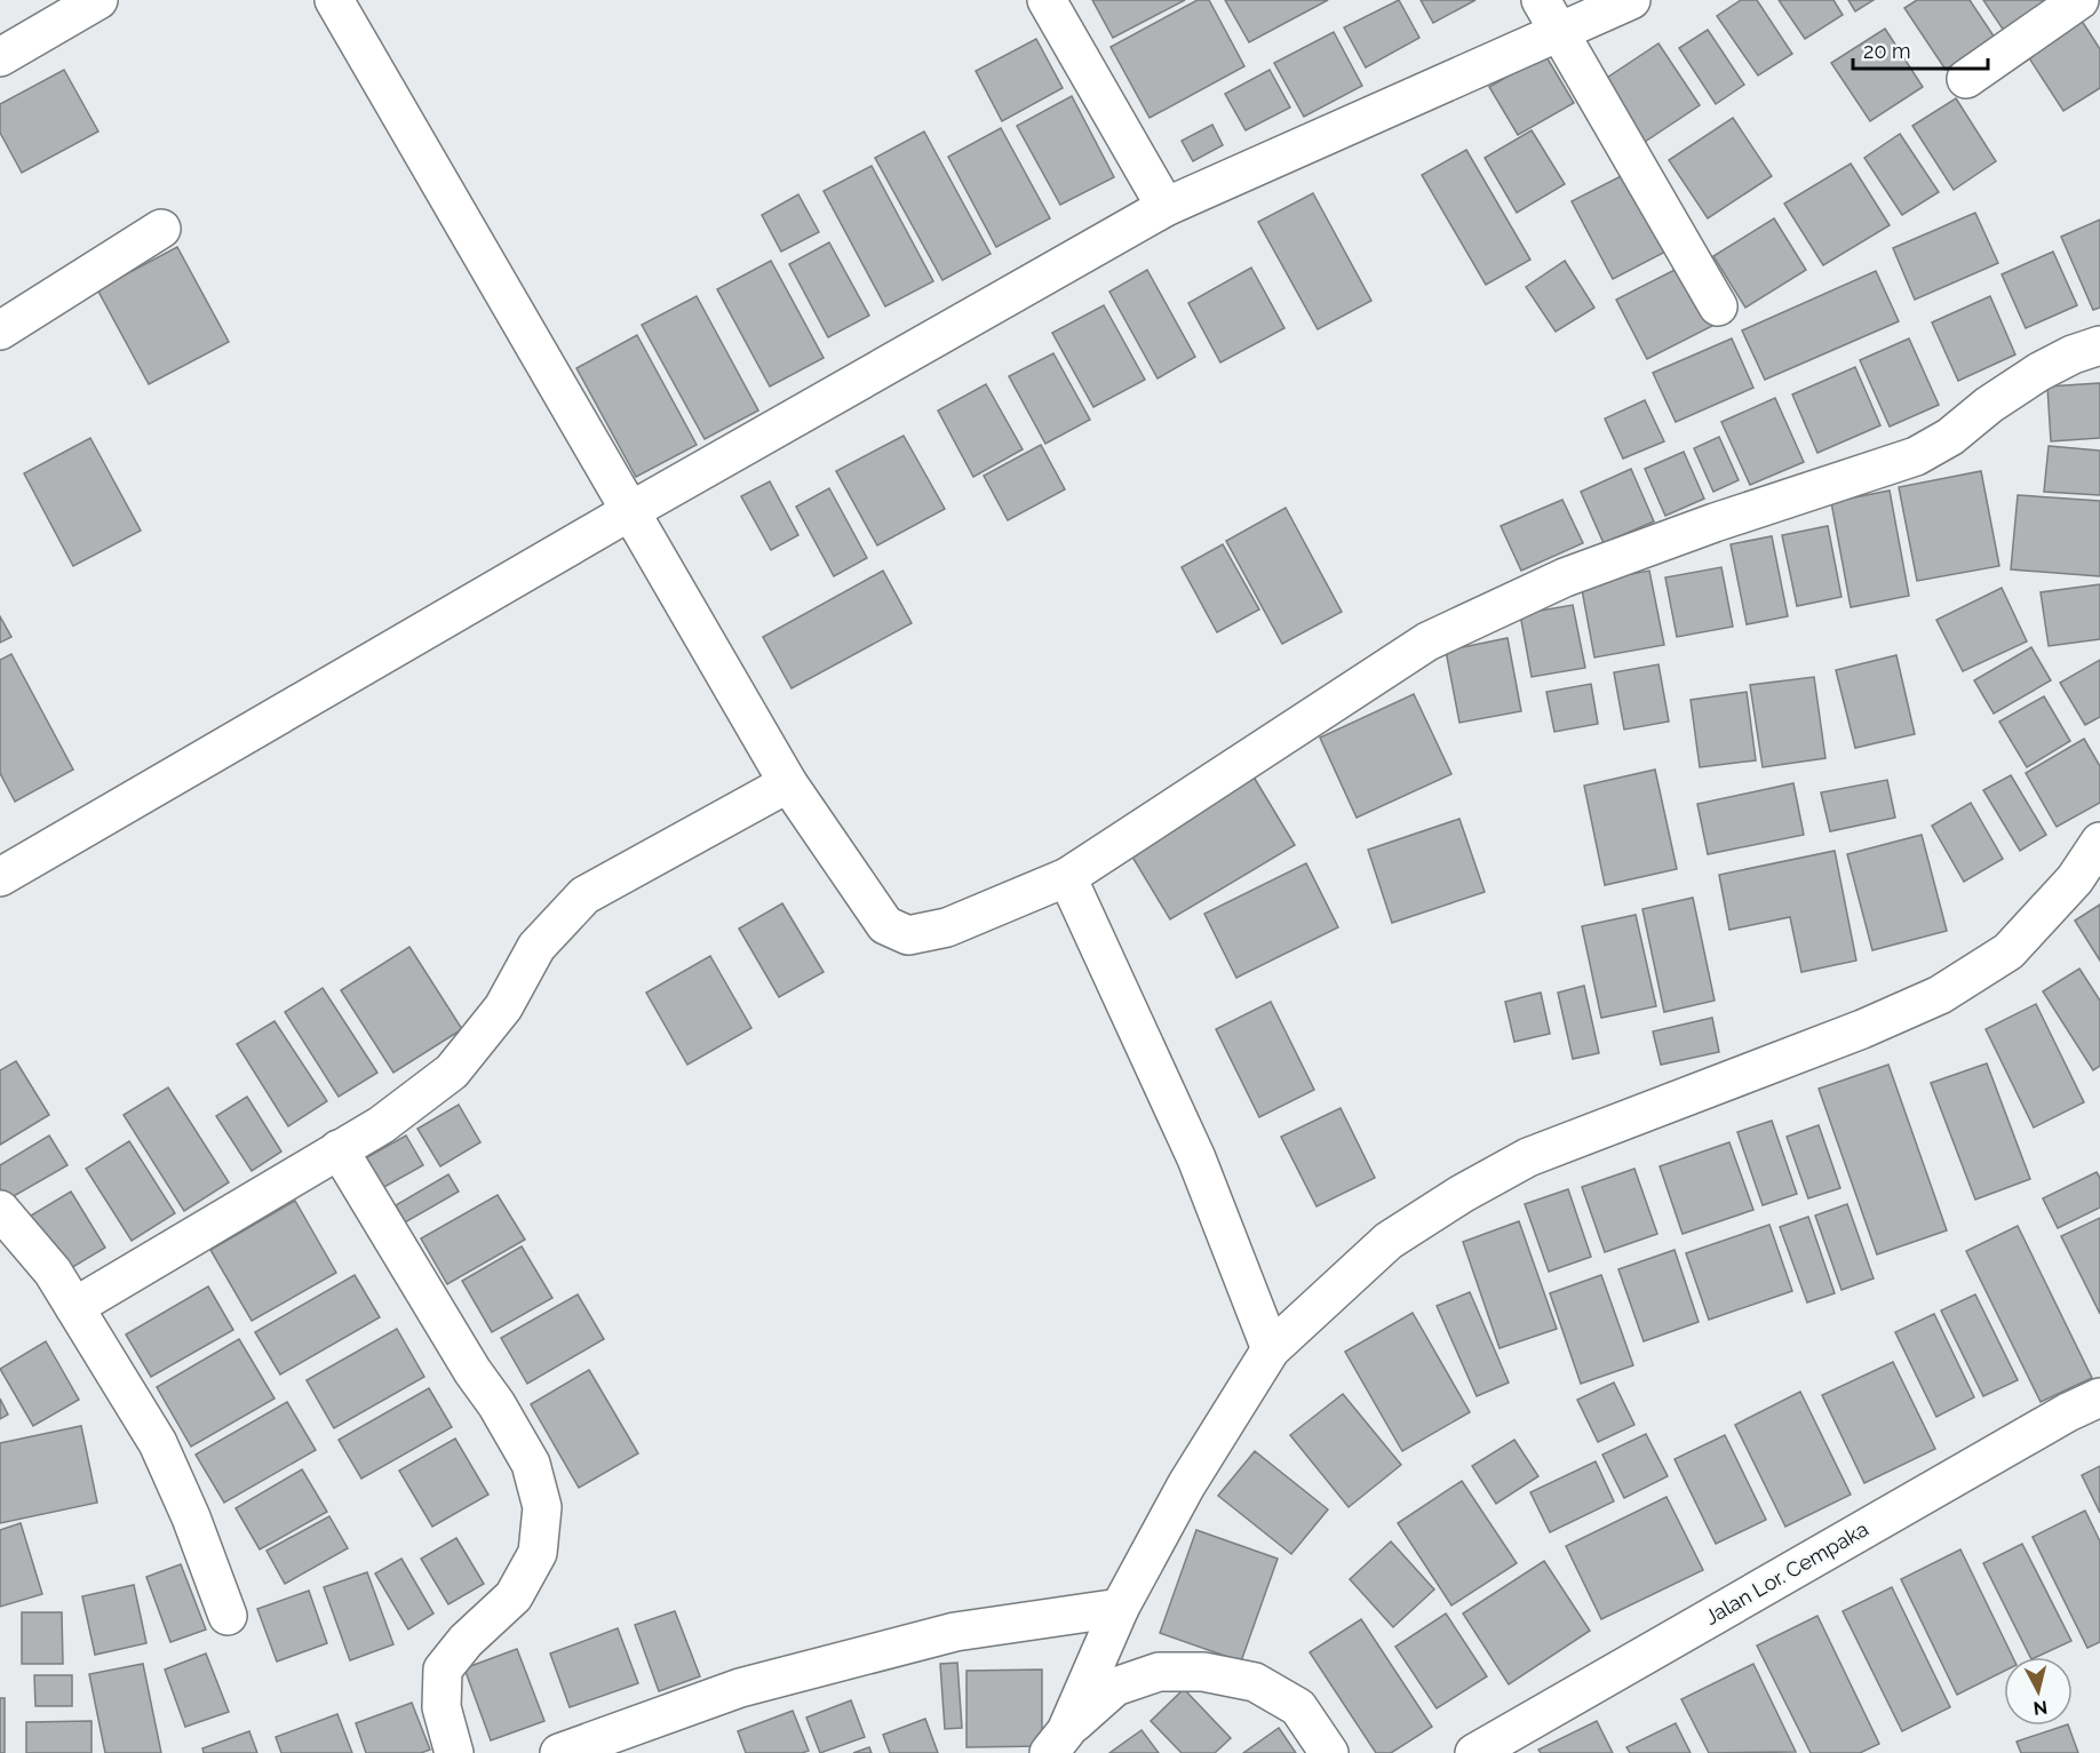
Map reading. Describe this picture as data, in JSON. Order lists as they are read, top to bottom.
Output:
{
  "streets": {
    "street": ["Jalan Lor. Cempaka"]
  },
  "scale_bar": "20 m",
  "north": "bottom"
}
